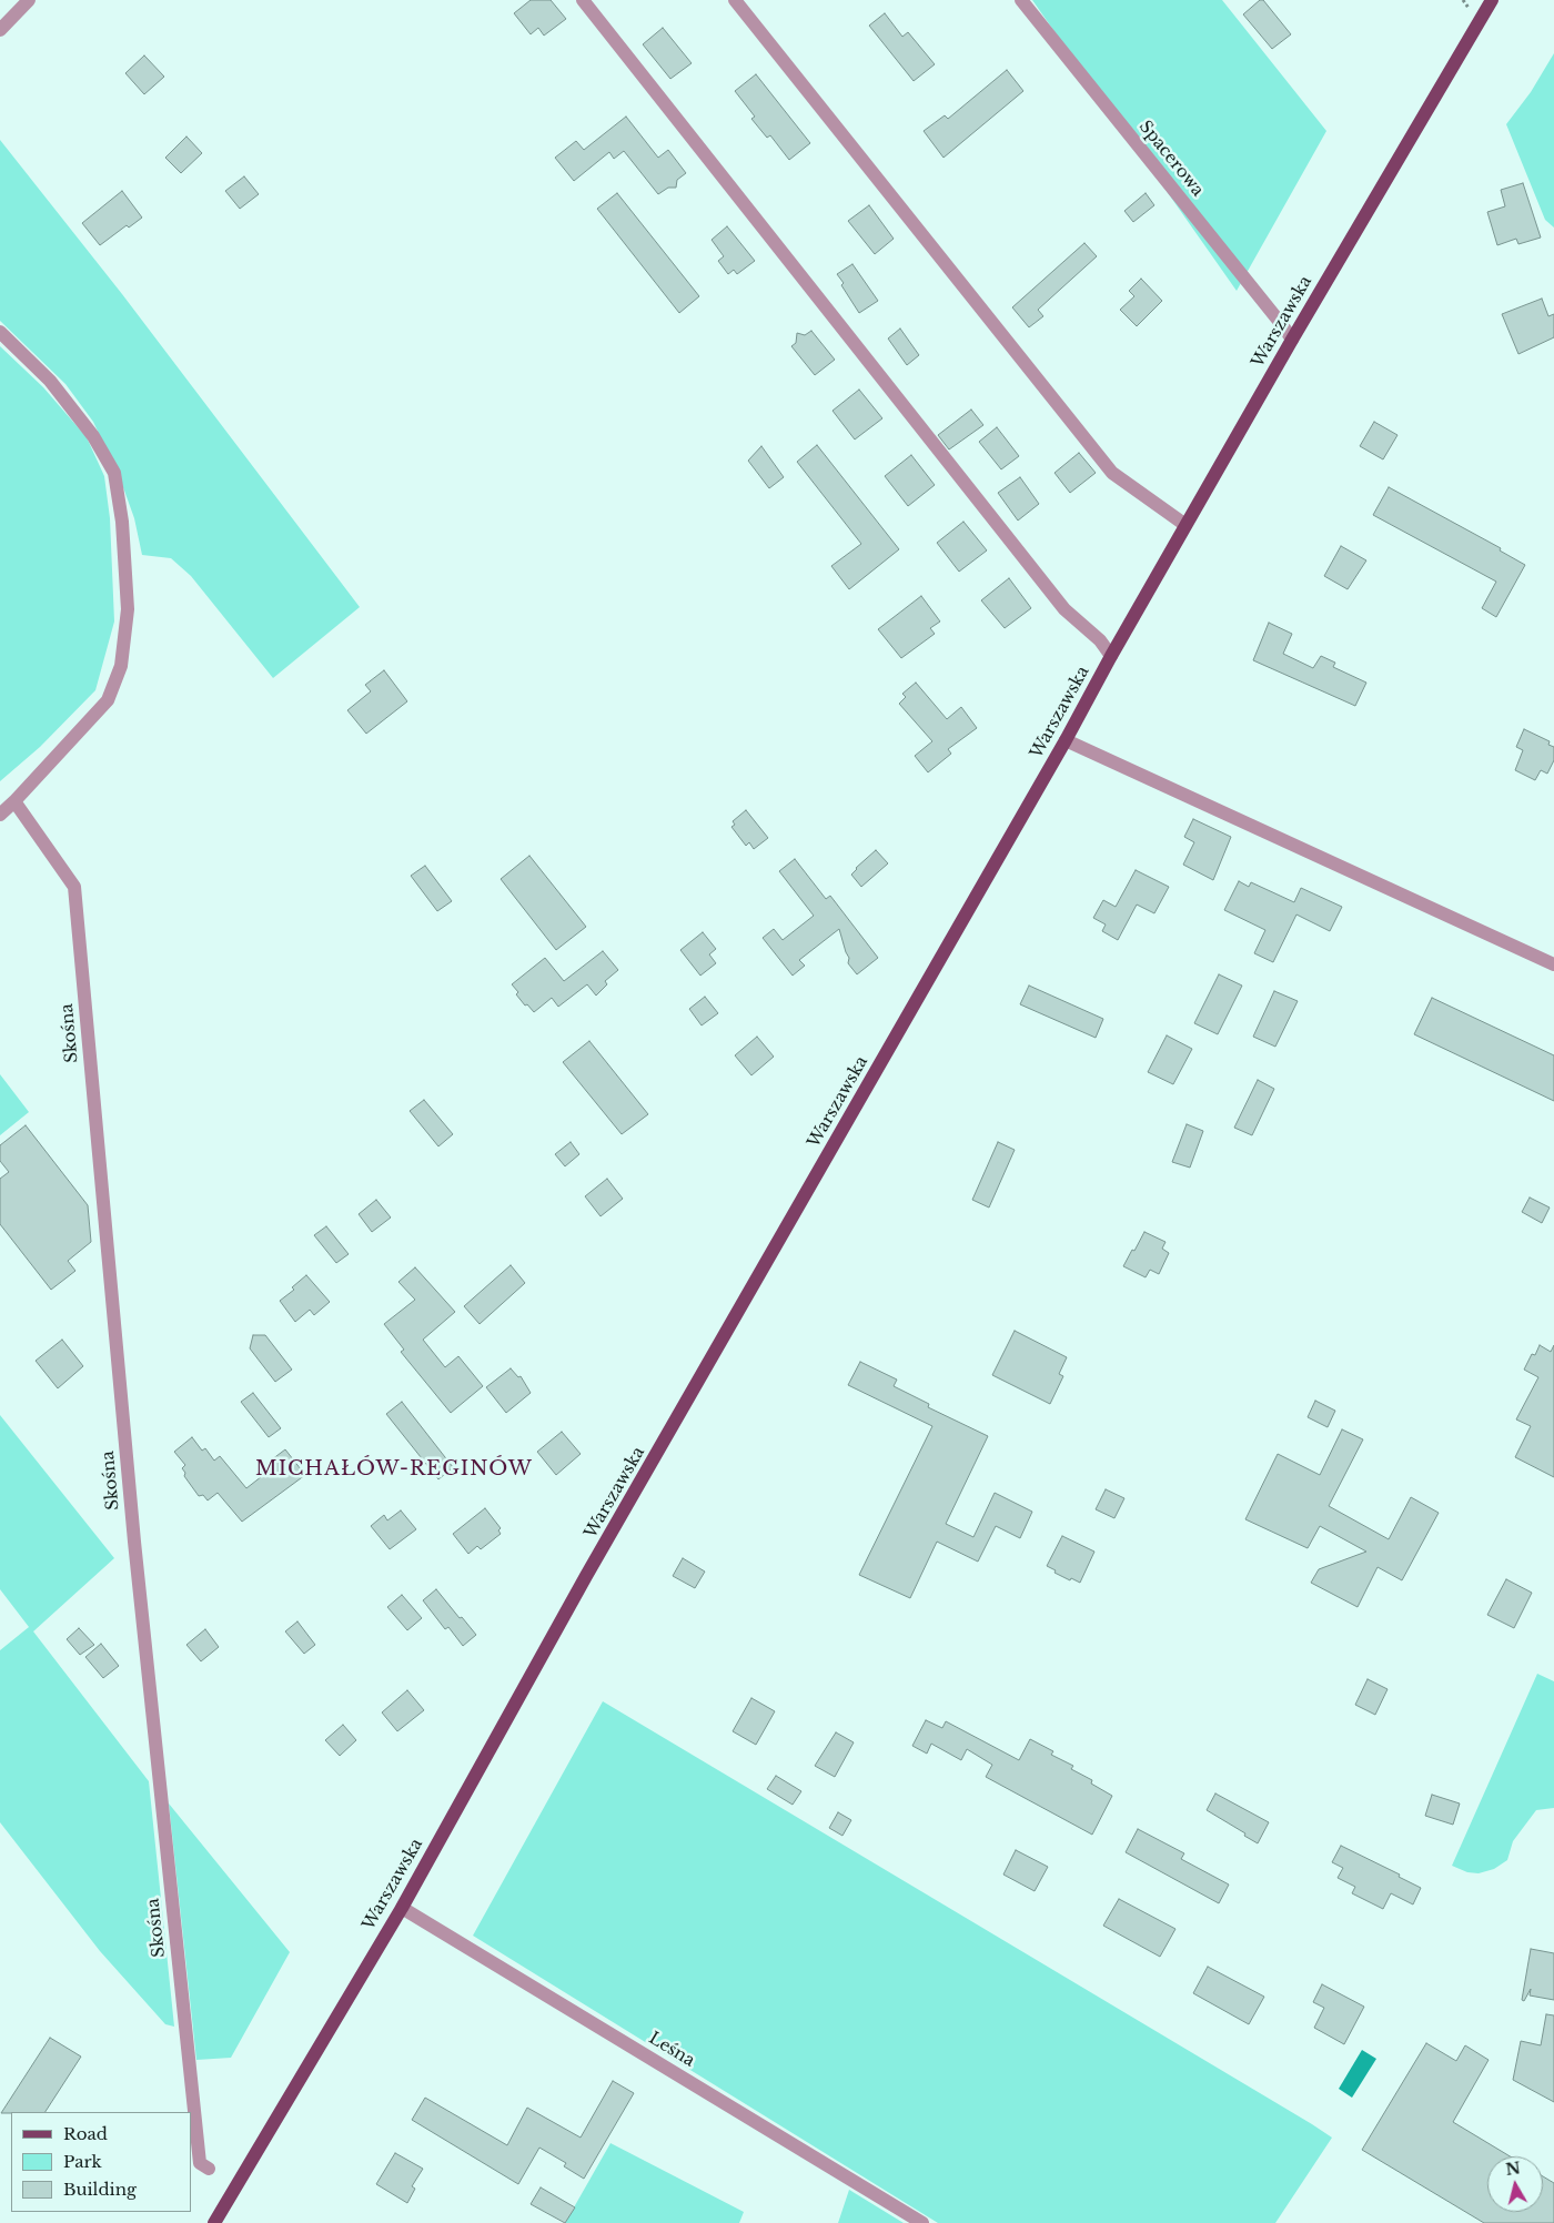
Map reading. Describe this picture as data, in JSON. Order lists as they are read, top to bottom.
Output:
{
  "streets": {
    "main road": ["Warszawska"],
    "street": ["Spacerowa", "Skośna", "Leśna"]
  },
  "crossings": [
    ["Spacerowa", "Warszawska"],
    ["Warszawska", "Leśna"]
  ],
  "districts": ["MICHAŁÓW-REGINÓW"],
  "legend": ["Road", "Park", "Building"],
  "north": "top"
}
